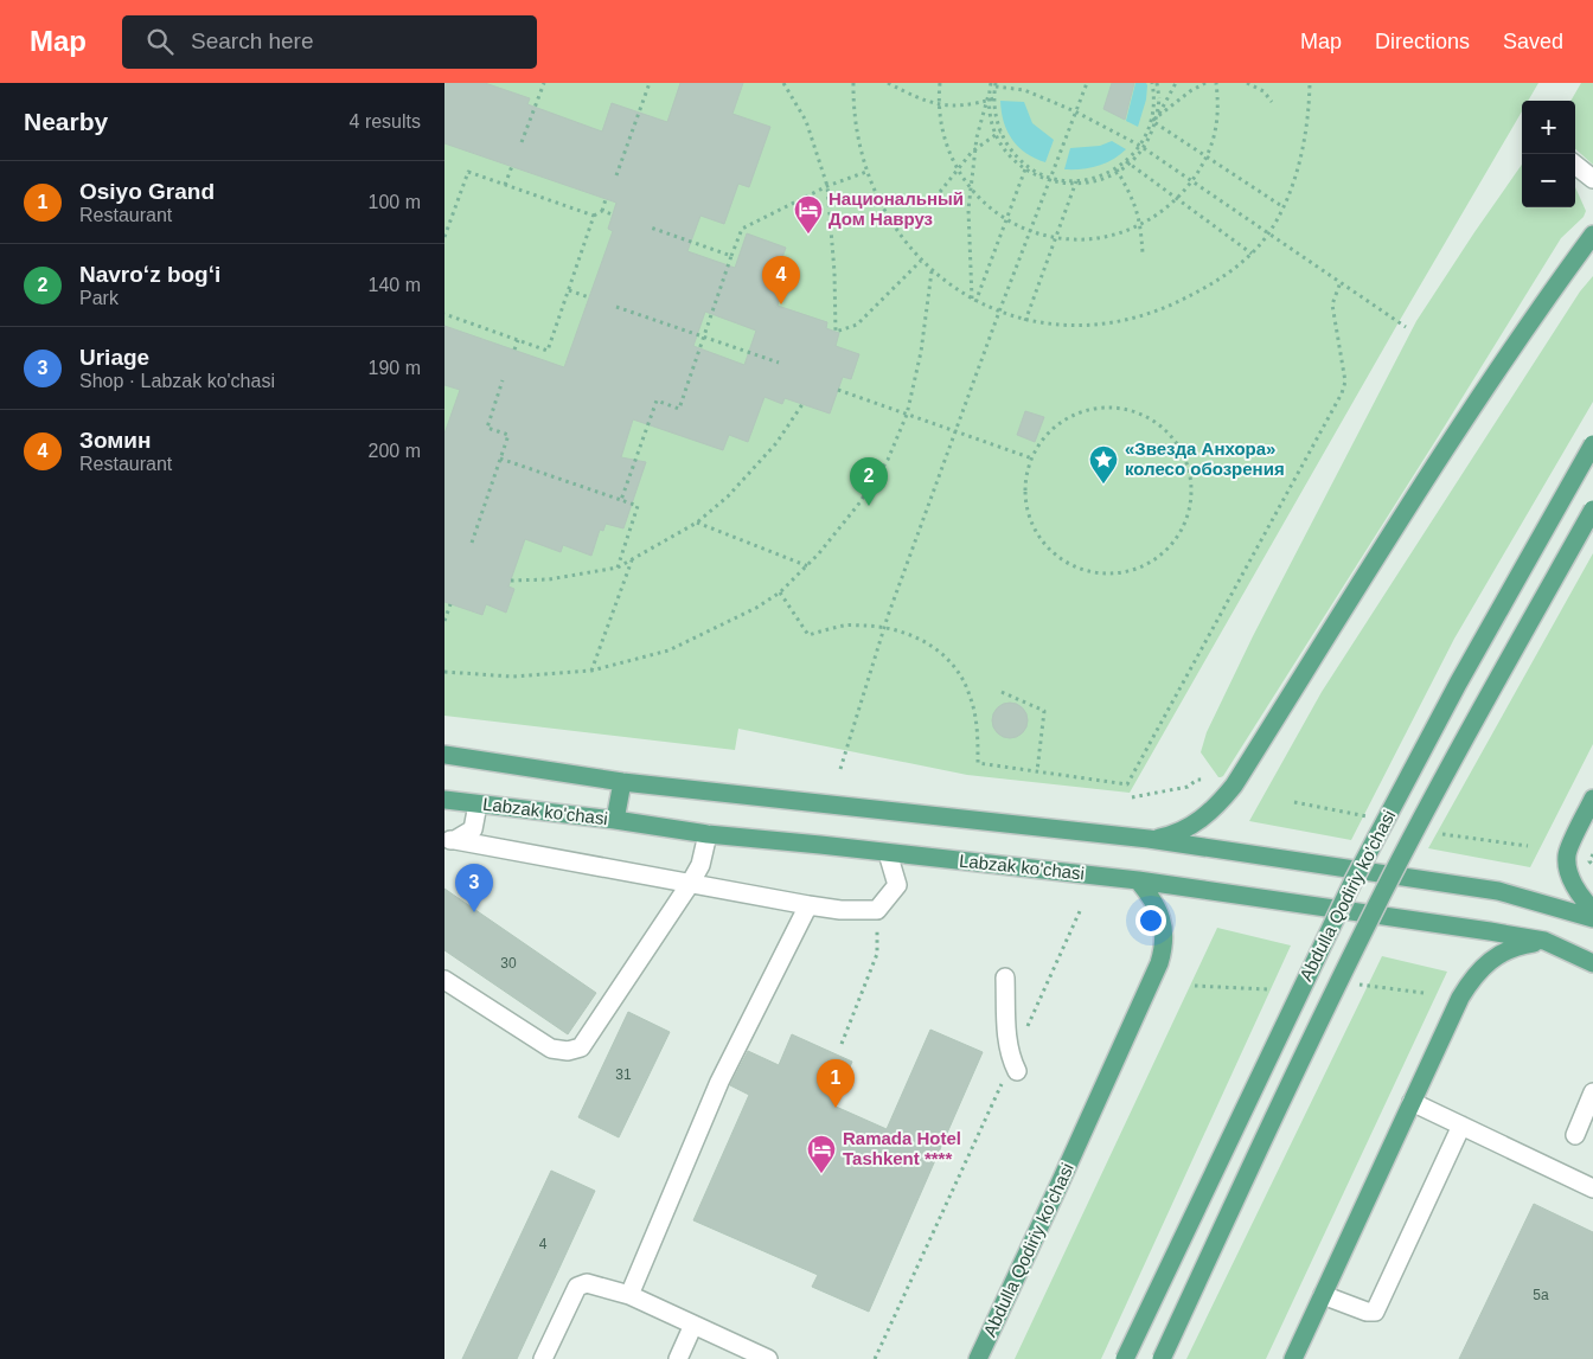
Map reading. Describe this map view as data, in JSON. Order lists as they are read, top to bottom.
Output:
{
  "streets": {
    "main road": ["Labzak ko'chasi", "Abdulla Qodiriy ko'chasi"]
  },
  "crossings": [
    ["Labzak ko'chasi", "Abdulla Qodiriy ko'chasi"]
  ],
  "places": {
    "hotel": ["Национальный Дом Навруз", "Ramada Hotel Tashkent ****"],
    "place": ["«Звезда Анхора» колесо обозрения"]
  },
  "house_numbers": [
    "30",
    "31",
    "4",
    "5a"
  ],
  "page": {
    "header": "Map",
    "search": "Search here",
    "nav": ["Map", "Directions", "Saved"],
    "heading": ["Nearby", "4 results"],
    "map_buttons": ["+", "−"],
    "list": [
      {
        "mark": "1",
        "name": "Osiyo Grand",
        "note": "Restaurant",
        "value": "100 m"
      },
      {
        "mark": "2",
        "name": "Navroʻz bogʻi",
        "note": "Park",
        "value": "140 m"
      },
      {
        "mark": "3",
        "name": "Uriage",
        "note": "Shop · Labzak ko'chasi",
        "value": "190 m"
      },
      {
        "mark": "4",
        "name": "Зомин",
        "note": "Restaurant",
        "value": "200 m"
      }
    ],
    "pins": [
      "4",
      "2",
      "3",
      "1"
    ]
  }
}
